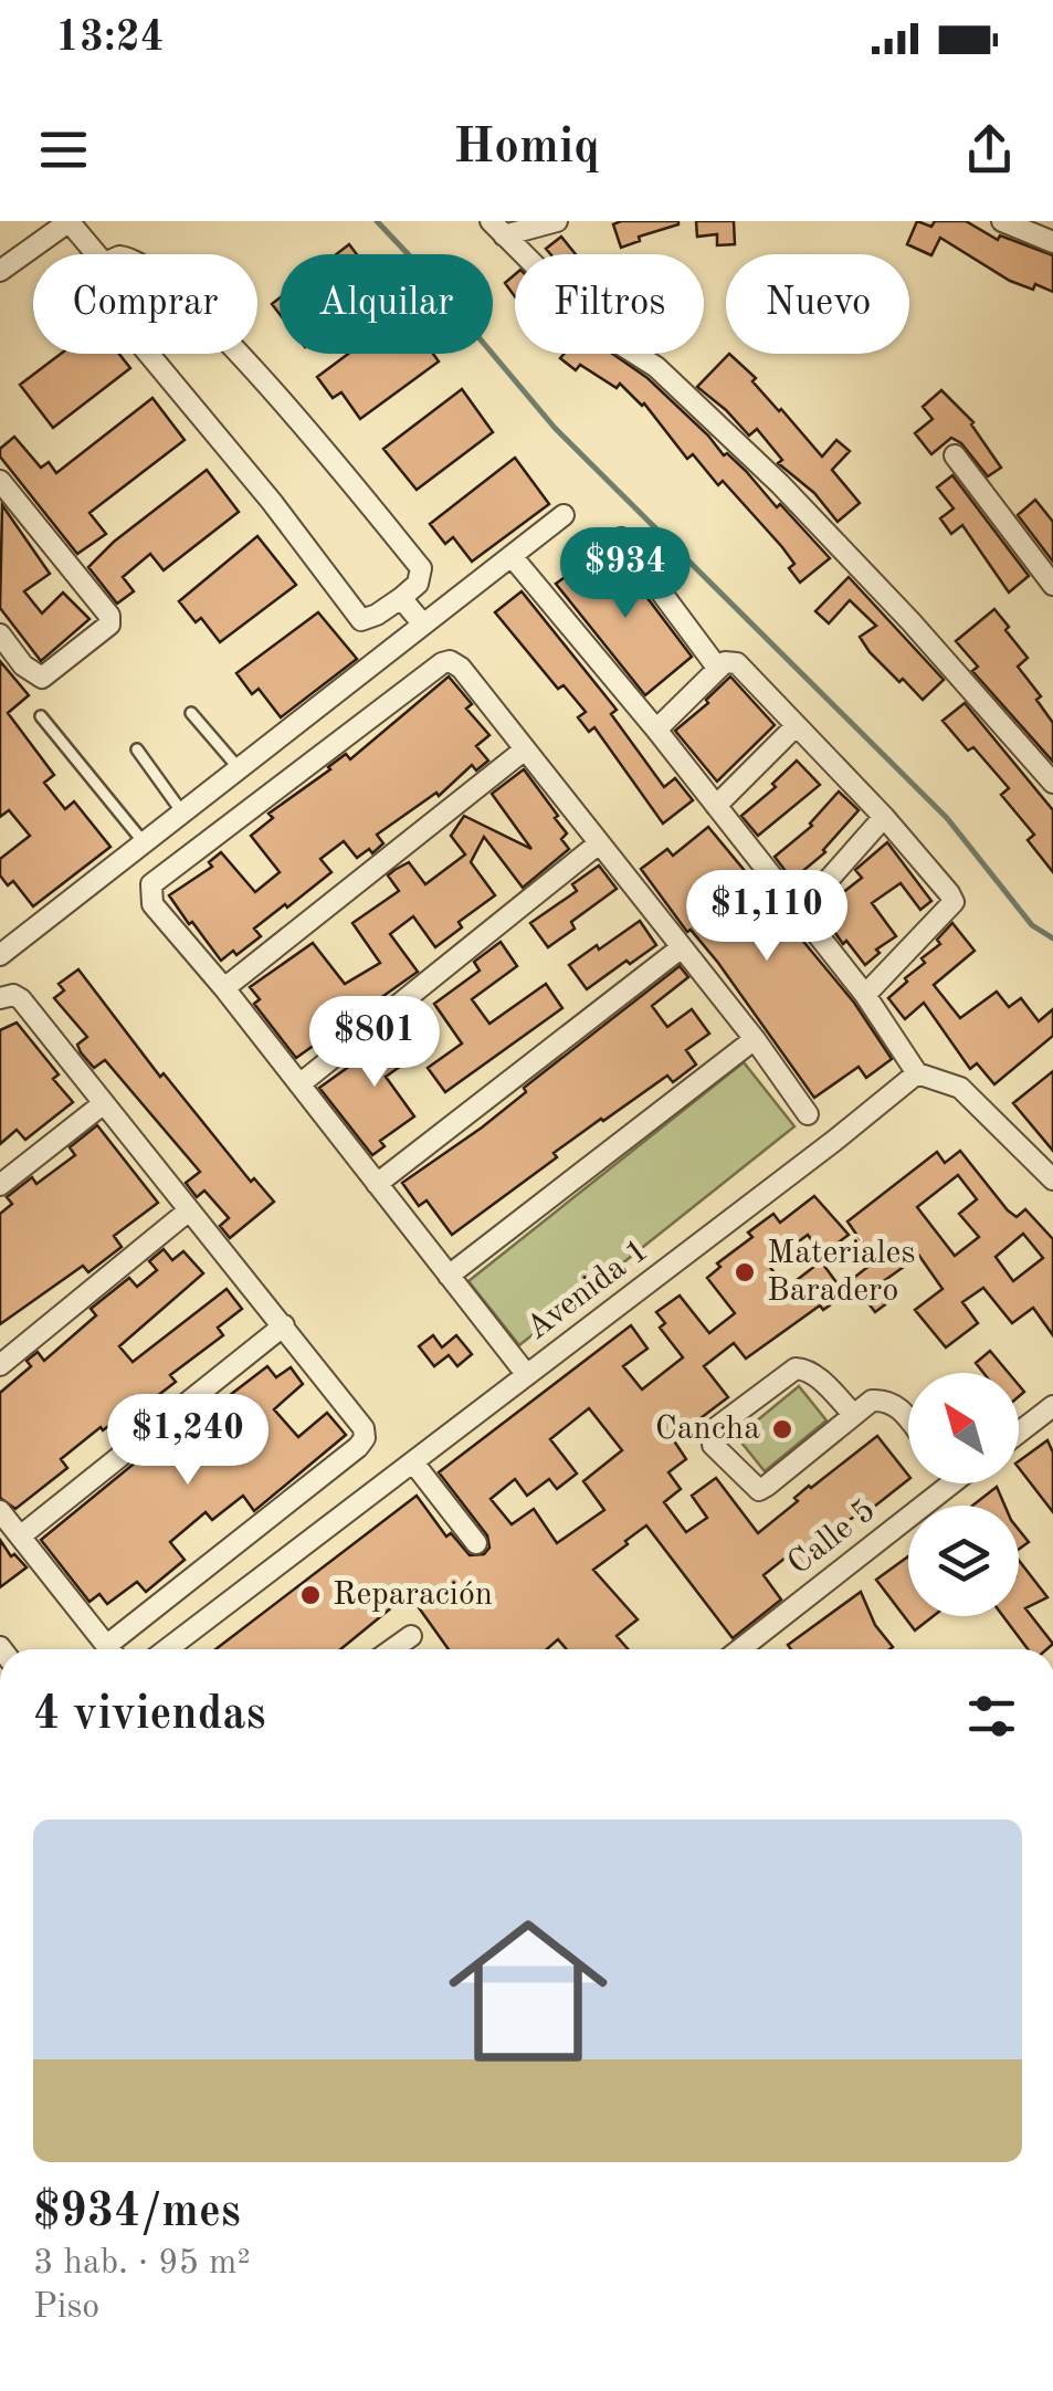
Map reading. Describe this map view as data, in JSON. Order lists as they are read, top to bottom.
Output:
{
  "streets": {
    "street": ["Avenida 1", "Calle 5"]
  },
  "places": ["Materiales Baradero", "Cancha", "Reparación"],
  "north": "top left",
  "page": {
    "status": "13:24",
    "header": "Homiq",
    "chip": [
      "Comprar",
      "Alquilar",
      "Filtros",
      "Nuevo"
    ],
    "price": [
      "$934",
      "$1,110",
      "$801",
      "$1,240"
    ],
    "heading": "4 viviendas",
    "list": [
      {
        "name": "$934/mes",
        "note": "3 hab. · 95 m² · Piso"
      }
    ]
  }
}
